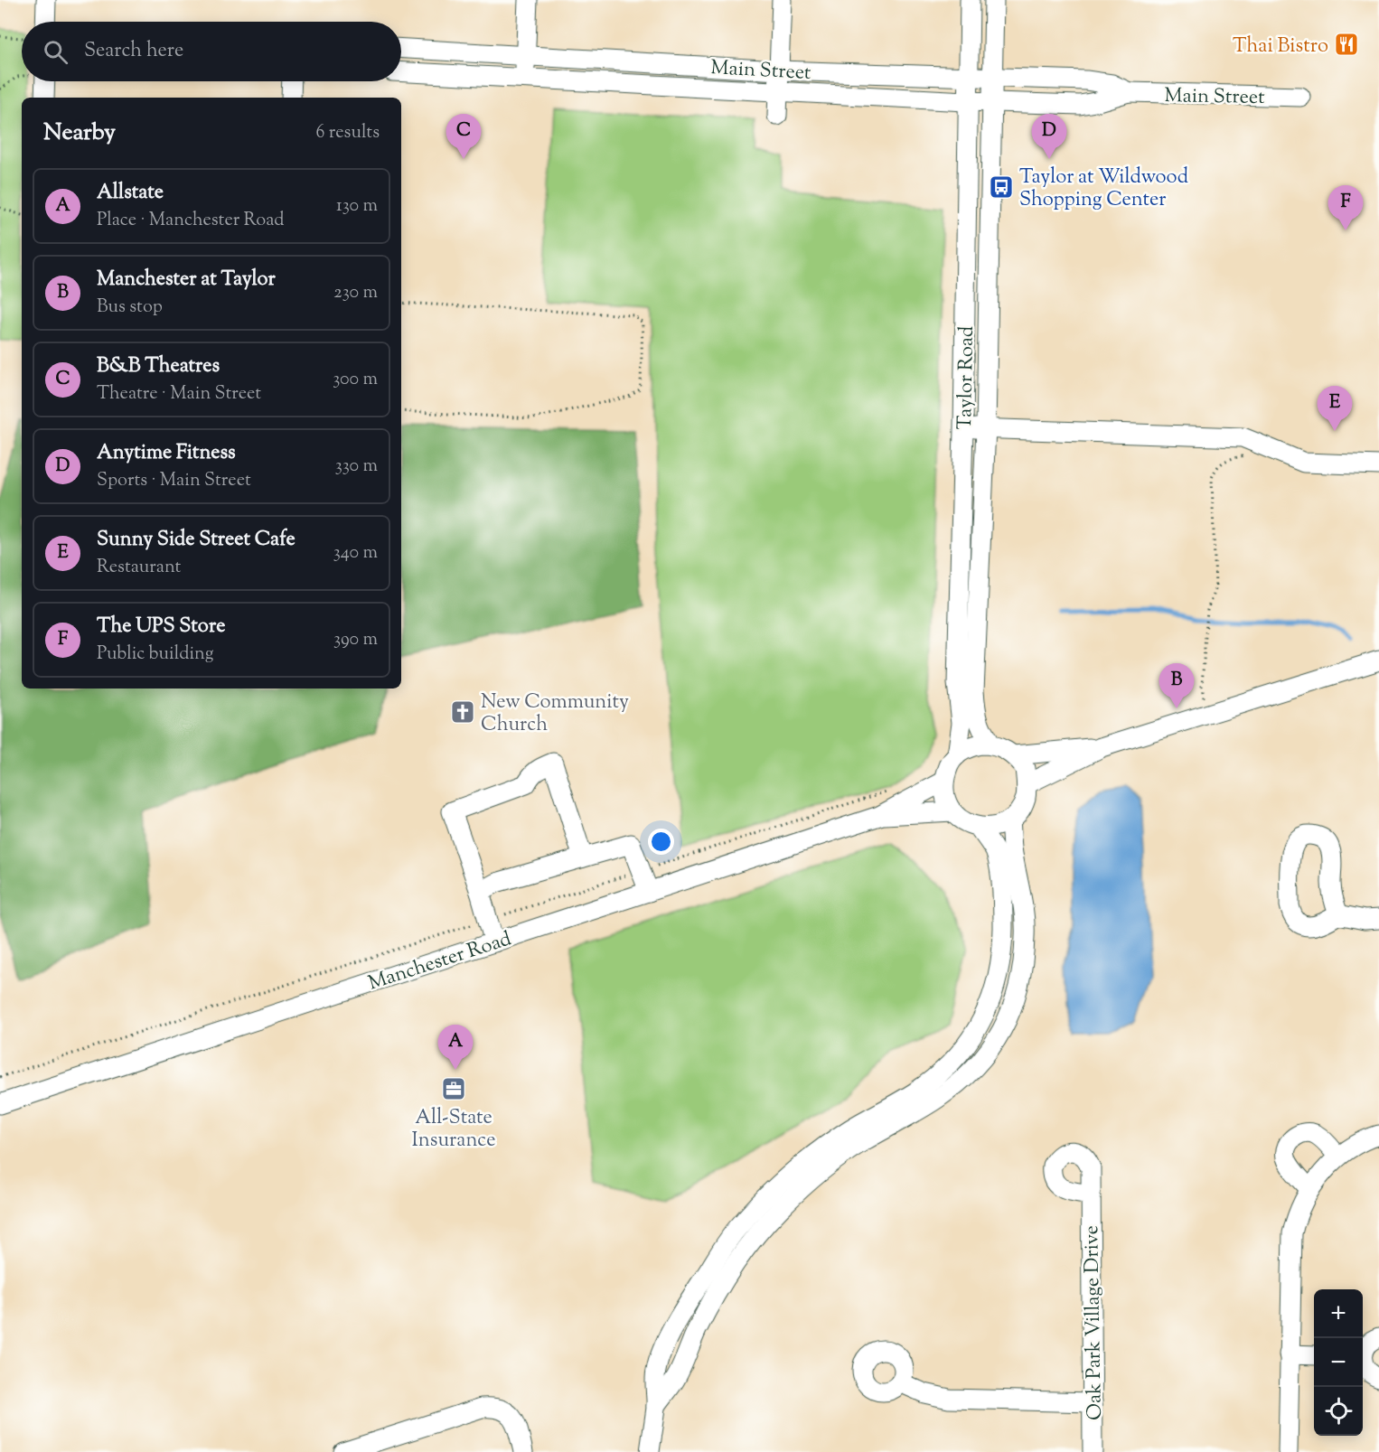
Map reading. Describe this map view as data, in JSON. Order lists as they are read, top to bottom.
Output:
{
  "streets": {
    "street": [
      "Main Street",
      "Taylor Road",
      "Manchester Road",
      "Oak Park Village Drive"
    ]
  },
  "crossings": [
    ["Main Street", "Taylor Road"],
    ["Taylor Road", "Manchester Road"]
  ],
  "places": {
    "restaurant": ["Thai Bistro"],
    "bus stop": ["Taylor at Wildwood Shopping Center"],
    "church": ["New Community Church"],
    "office": ["All-State Insurance"]
  },
  "page": {
    "search": "Search here",
    "heading": ["Nearby", "6 results"],
    "pins": [
      "C",
      "D",
      "F",
      "E",
      "B",
      "A"
    ],
    "list": [
      {
        "mark": "A",
        "name": "Allstate",
        "note": "Place · Manchester Road",
        "value": "130 m"
      },
      {
        "mark": "B",
        "name": "Manchester at Taylor",
        "note": "Bus stop",
        "value": "230 m"
      },
      {
        "mark": "C",
        "name": "B&B Theatres",
        "note": "Theatre · Main Street",
        "value": "300 m"
      },
      {
        "mark": "D",
        "name": "Anytime Fitness",
        "note": "Sports · Main Street",
        "value": "330 m"
      },
      {
        "mark": "E",
        "name": "Sunny Side Street Cafe",
        "note": "Restaurant",
        "value": "340 m"
      },
      {
        "mark": "F",
        "name": "The UPS Store",
        "note": "Public building",
        "value": "390 m"
      }
    ],
    "map_buttons": ["+", "−"]
  }
}
